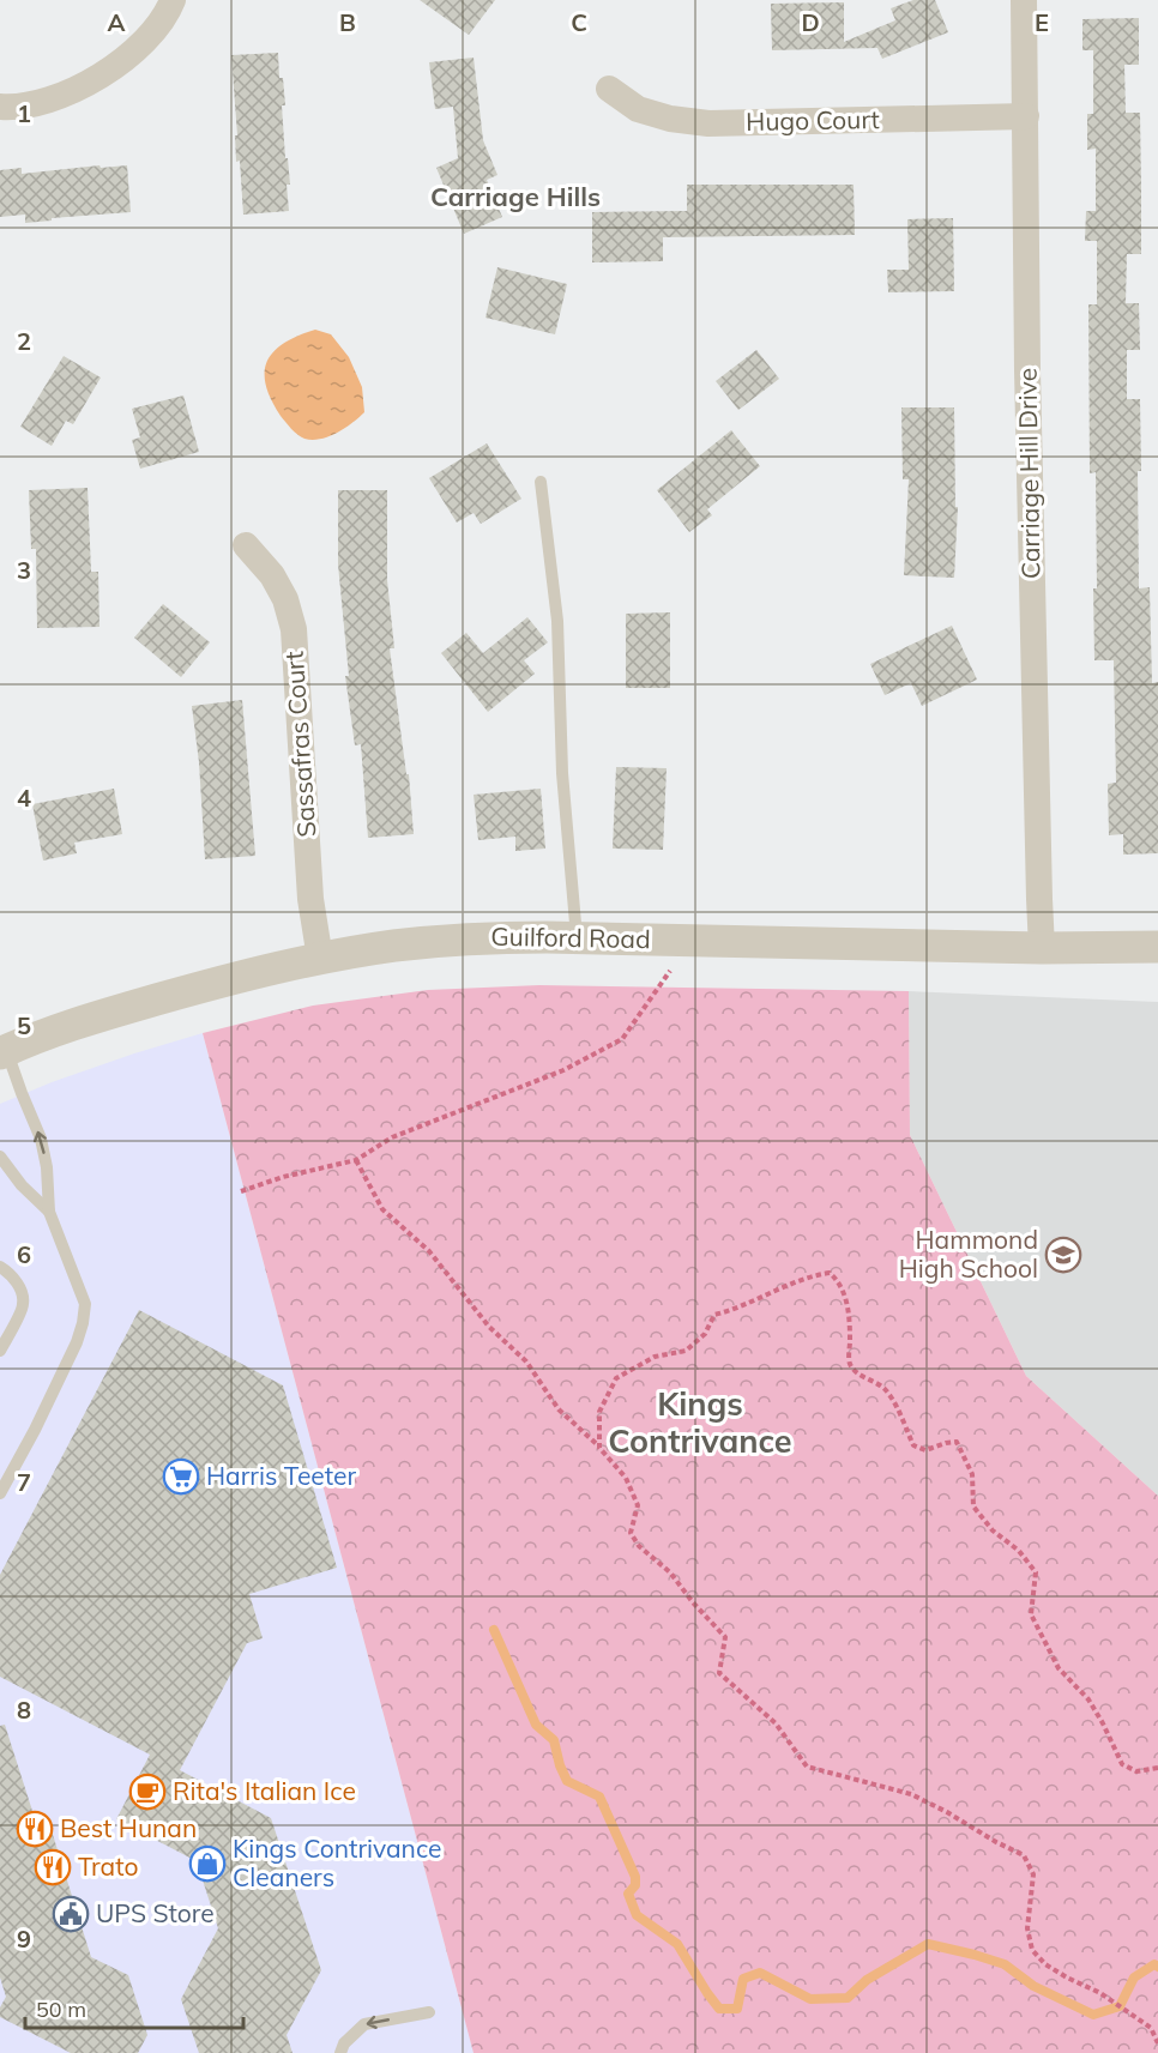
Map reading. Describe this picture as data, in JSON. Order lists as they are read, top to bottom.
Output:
{
  "streets": {
    "street": [
      "Hugo Court",
      "Carriage Hill Drive",
      "Sassafras Court",
      "Guilford Road"
    ]
  },
  "crossings": [
    ["Hugo Court", "Carriage Hill Drive"],
    ["Carriage Hill Drive", "Guilford Road"],
    ["Sassafras Court", "Guilford Road"]
  ],
  "districts": ["Carriage Hills", "Kings Contrivance"],
  "places": {
    "school or university": ["Hammond High School"],
    "supermarket": ["Harris Teeter"],
    "cafe": ["Rita's Italian Ice"],
    "restaurant": ["Best Hunan", "Trato"],
    "shop": ["Kings Contrivance Cleaners"],
    "public building": ["UPS Store"]
  },
  "scale_bar": "50 m",
  "grid": {
    "columns": [
      "A",
      "B",
      "C",
      "D",
      "E"
    ],
    "rows": [
      "1",
      "2",
      "3",
      "4",
      "5",
      "6",
      "7",
      "8",
      "9"
    ]
  }
}
